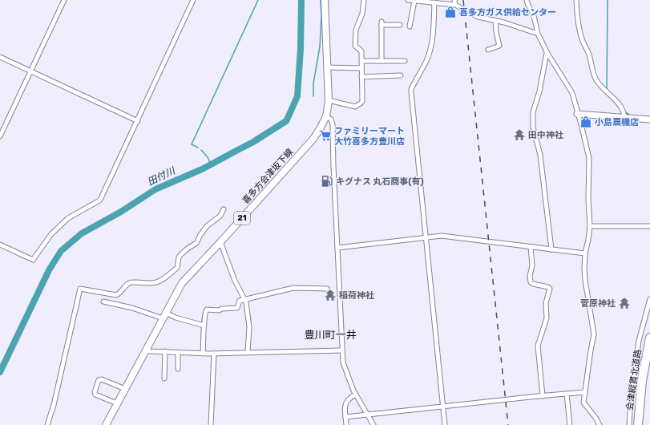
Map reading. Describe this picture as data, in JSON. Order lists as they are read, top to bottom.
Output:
{
  "streets": {
    "highway": ["会津縦貫北道路"],
    "main road": ["喜多方会津坂下線", "21"]
  },
  "districts": ["豊川町一井"],
  "water": ["田付川"],
  "places": {
    "shop": ["喜多方ガス供給センター", "小島農機店"],
    "temple": ["田中神社", "稲荷神社", "菅原神社"],
    "supermarket": ["ファミリーマート 大竹喜多方豊川店"],
    "fuel station": ["キグナス 丸石商事(有)"]
  }
}
